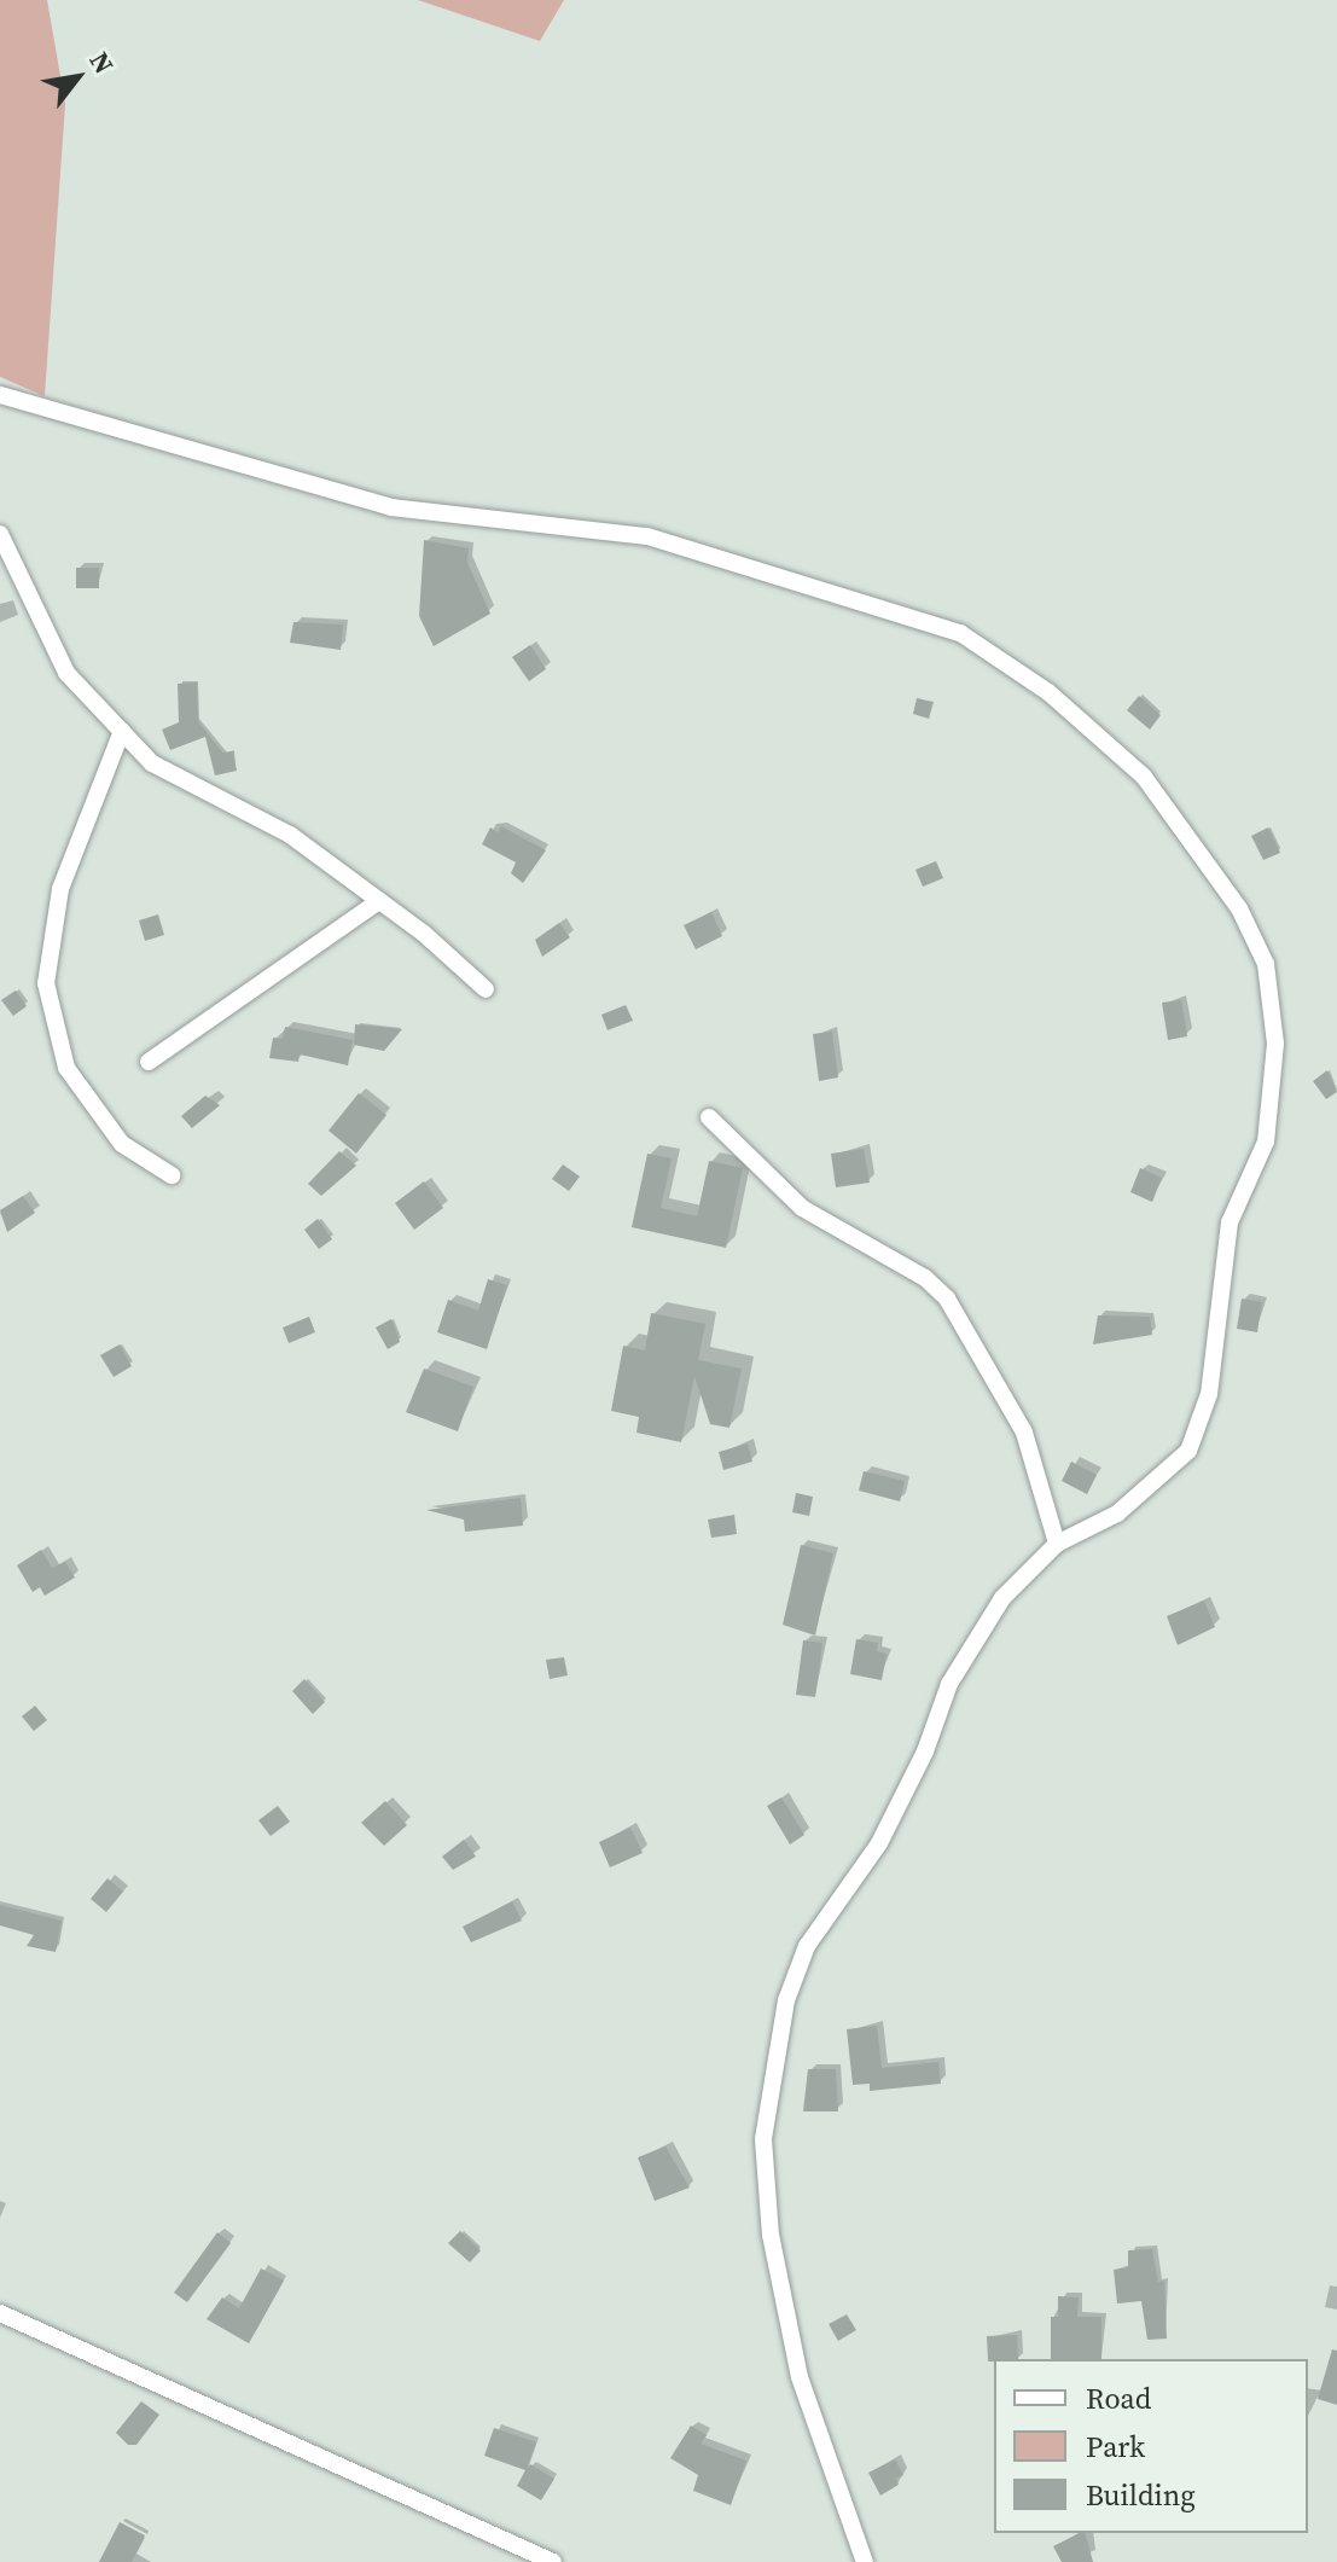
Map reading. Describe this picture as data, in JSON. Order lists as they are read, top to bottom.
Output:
{
  "legend": ["Road", "Park", "Building"],
  "north": "top right"
}
